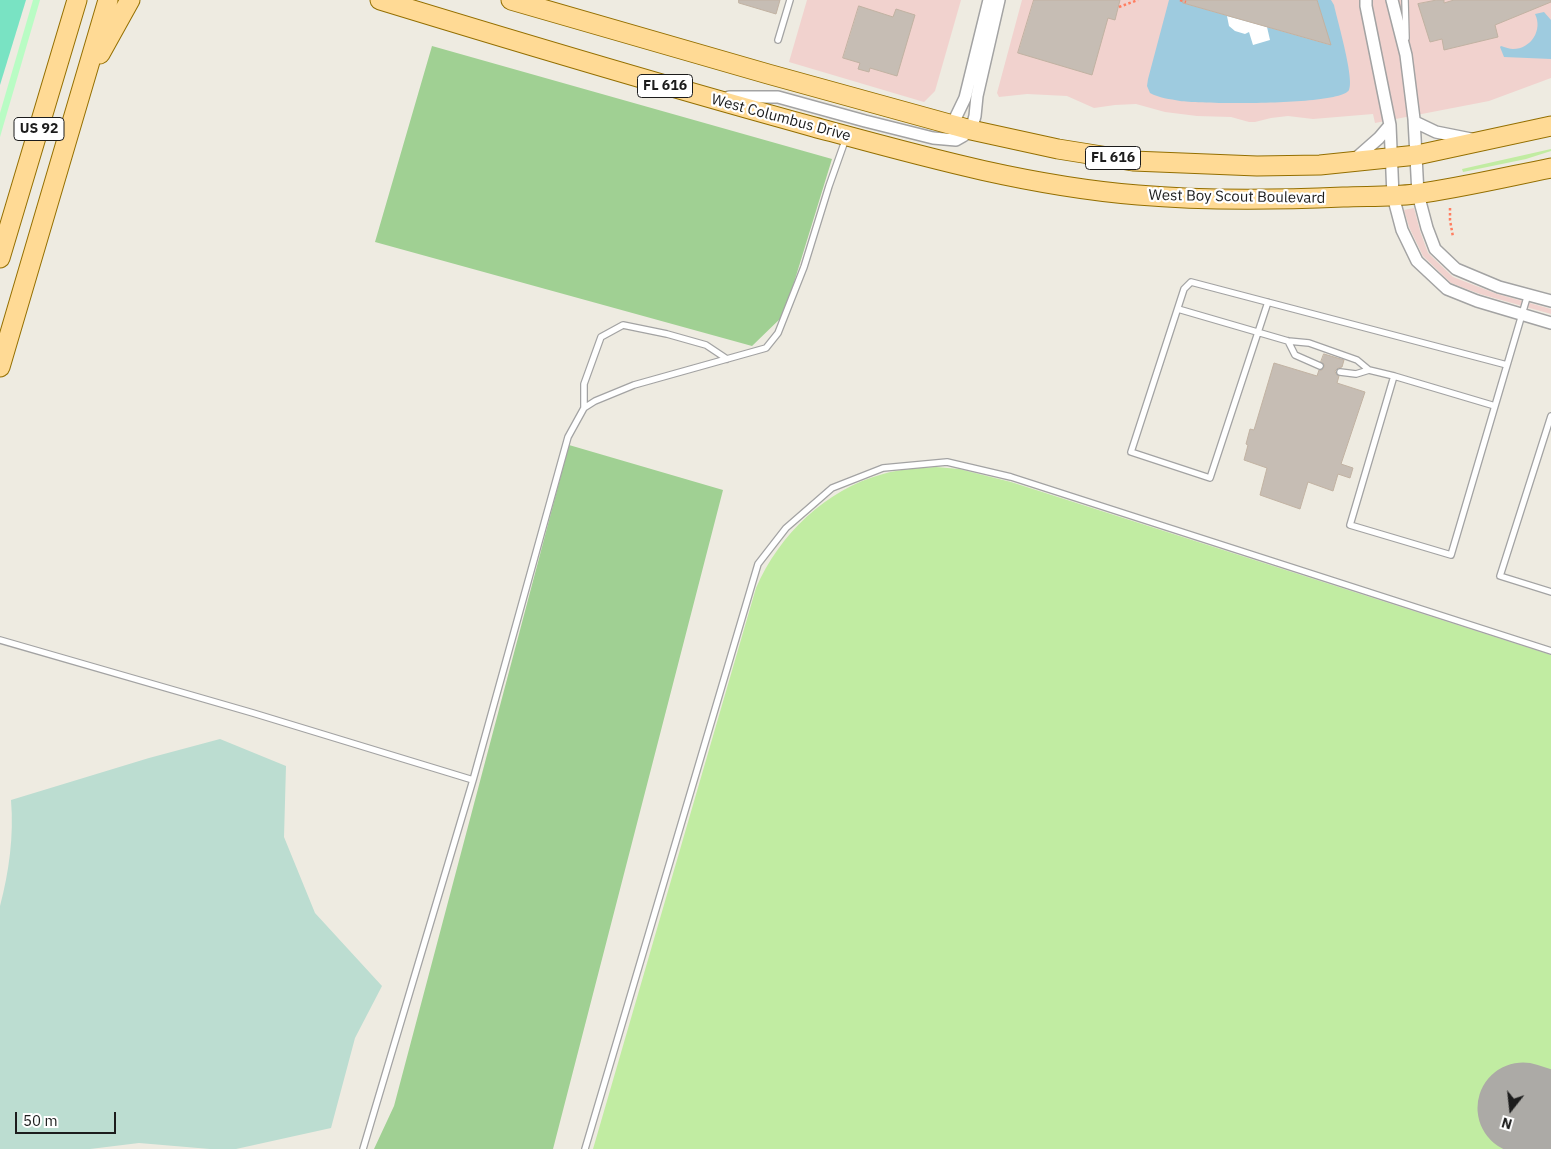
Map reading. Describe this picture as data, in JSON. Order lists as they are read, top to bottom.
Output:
{
  "streets": {
    "main road": [
      "FL 616",
      "West Columbus Drive",
      "US 92",
      "West Boy Scout Boulevard"
    ]
  },
  "crossings": [
    ["FL 616", "West Boy Scout Boulevard"],
    ["West Columbus Drive", "West Boy Scout Boulevard"]
  ],
  "scale_bar": "50 m",
  "north": "bottom"
}
